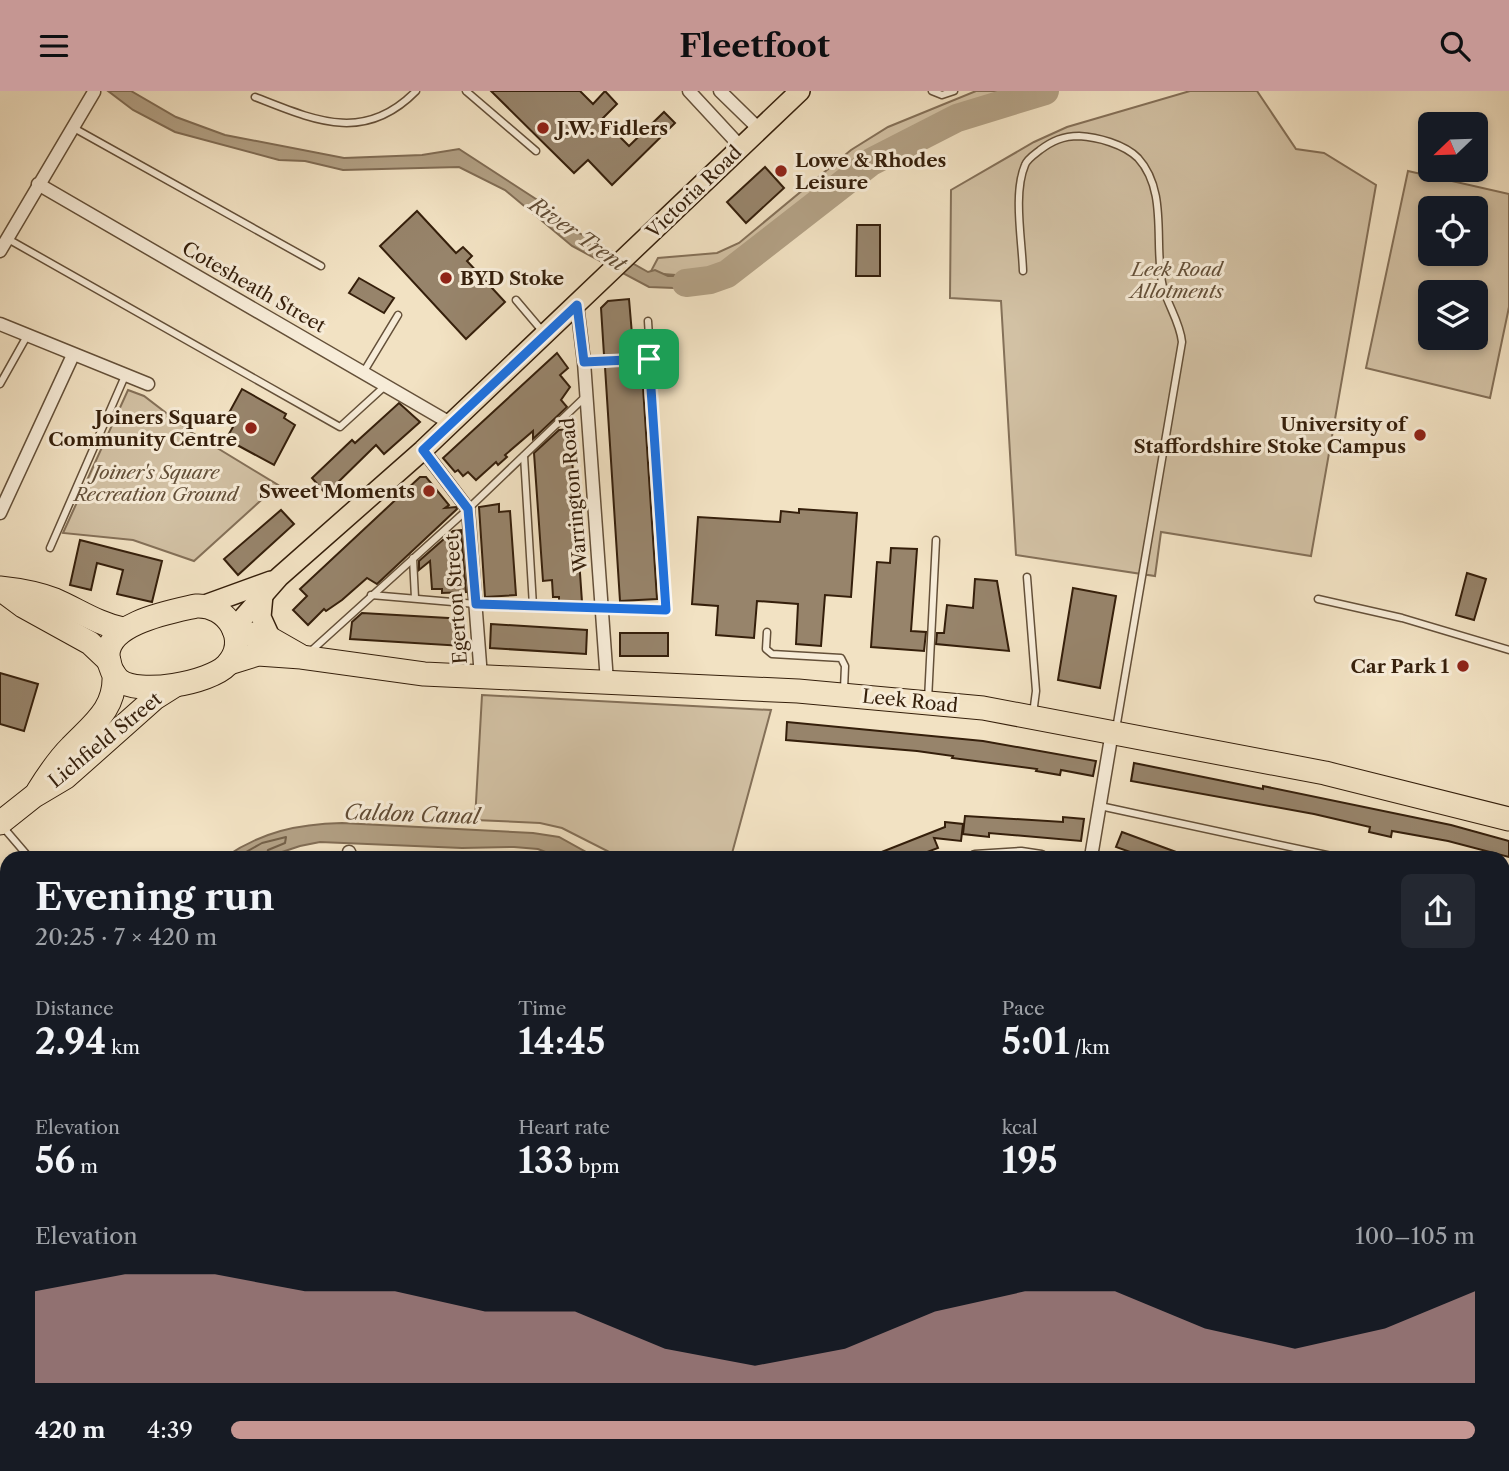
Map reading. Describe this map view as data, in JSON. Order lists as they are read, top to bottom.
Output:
{
  "streets": {
    "highway": ["Leek Road", "Lichfield Street"],
    "main road": ["Victoria Road"],
    "street": ["Cotesheath Street", "Warrington Road", "Egerton Street"]
  },
  "crossings": [
    ["Victoria Road", "Cotesheath Street"],
    ["Victoria Road", "Warrington Road"],
    ["Victoria Road", "Egerton Street"],
    ["Victoria Road", "Leek Road"],
    ["Warrington Road", "Leek Road"],
    ["Egerton Street", "Leek Road"],
    ["Leek Road", "Lichfield Street"]
  ],
  "water": ["River Trent", "Caldon Canal"],
  "parks": ["Leek Road Allotments", "Joiner's Square Recreation Ground"],
  "places": [
    "J.W. Fidlers",
    "Lowe & Rhodes Leisure",
    "BYD Stoke",
    "Joiners Square Community Centre",
    "University of Staffordshire Stoke Campus",
    "Sweet Moments",
    "Car Park 1"
  ],
  "north": "bottom left",
  "page": {
    "header": "Fleetfoot",
    "heading": ["Evening run", "20:25 · 7 × 420 m"],
    "stats": [
      ["Distance", "2.94 km"],
      ["Time", "14:45"],
      ["Pace", "5:01 /km"],
      ["Elevation", "56 m"],
      ["Heart rate", "133 bpm"],
      ["kcal", "195"]
    ],
    "chart": ["Elevation", "100–105 m"],
    "list": [
      {
        "name": "420 m",
        "note": "4:39"
      }
    ]
  }
}
